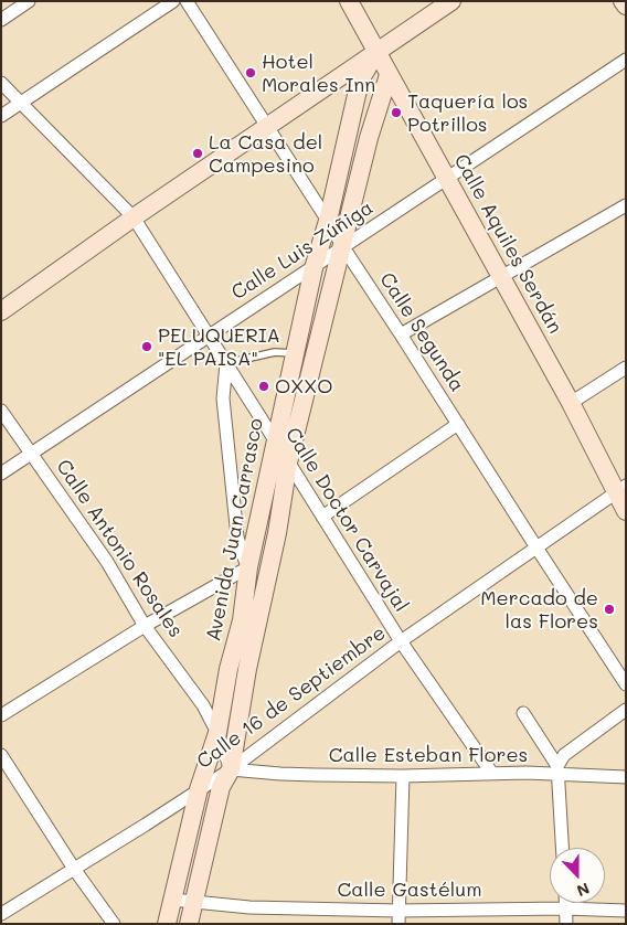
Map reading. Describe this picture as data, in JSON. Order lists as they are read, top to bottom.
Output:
{
  "streets": {
    "street": [
      "Calle Aquiles Serdán",
      "Calle Luis Zúñiga",
      "Calle Segunda",
      "Calle Doctor Carvajal",
      "Avenida Juan Carrasco",
      "Calle Antonio Rosales",
      "Calle 16 de Septiembre",
      "Calle Esteban Flores",
      "Calle Gastélum"
    ]
  },
  "crossings": [
    ["Calle Aquiles Serdán", "Calle Luis Zúñiga"],
    ["Calle Aquiles Serdán", "Avenida Juan Carrasco"],
    ["Calle Aquiles Serdán", "Calle 16 de Septiembre"],
    ["Calle Luis Zúñiga", "Calle Segunda"],
    ["Calle Luis Zúñiga", "Calle Doctor Carvajal"],
    ["Calle Luis Zúñiga", "Avenida Juan Carrasco"],
    ["Calle Luis Zúñiga", "Calle Antonio Rosales"],
    ["Calle Segunda", "Avenida Juan Carrasco"],
    ["Calle Segunda", "Calle 16 de Septiembre"],
    ["Calle Doctor Carvajal", "Avenida Juan Carrasco"],
    ["Calle Doctor Carvajal", "Calle 16 de Septiembre"],
    ["Calle Doctor Carvajal", "Calle Esteban Flores"],
    ["Avenida Juan Carrasco", "Calle Antonio Rosales"],
    ["Avenida Juan Carrasco", "Calle 16 de Septiembre"],
    ["Avenida Juan Carrasco", "Calle Esteban Flores"],
    ["Avenida Juan Carrasco", "Calle Gastélum"],
    ["Calle Antonio Rosales", "Calle 16 de Septiembre"],
    ["Calle Antonio Rosales", "Calle Esteban Flores"],
    ["Calle 16 de Septiembre", "Calle Esteban Flores"]
  ],
  "places": [
    "Hotel Morales Inn",
    "Taquería los Potrillos",
    "La Casa del Campesino",
    "PELUQUERIA \"EL PAISA\"",
    "OXXO",
    "Mercado de las Flores"
  ],
  "north": "bottom"
}
